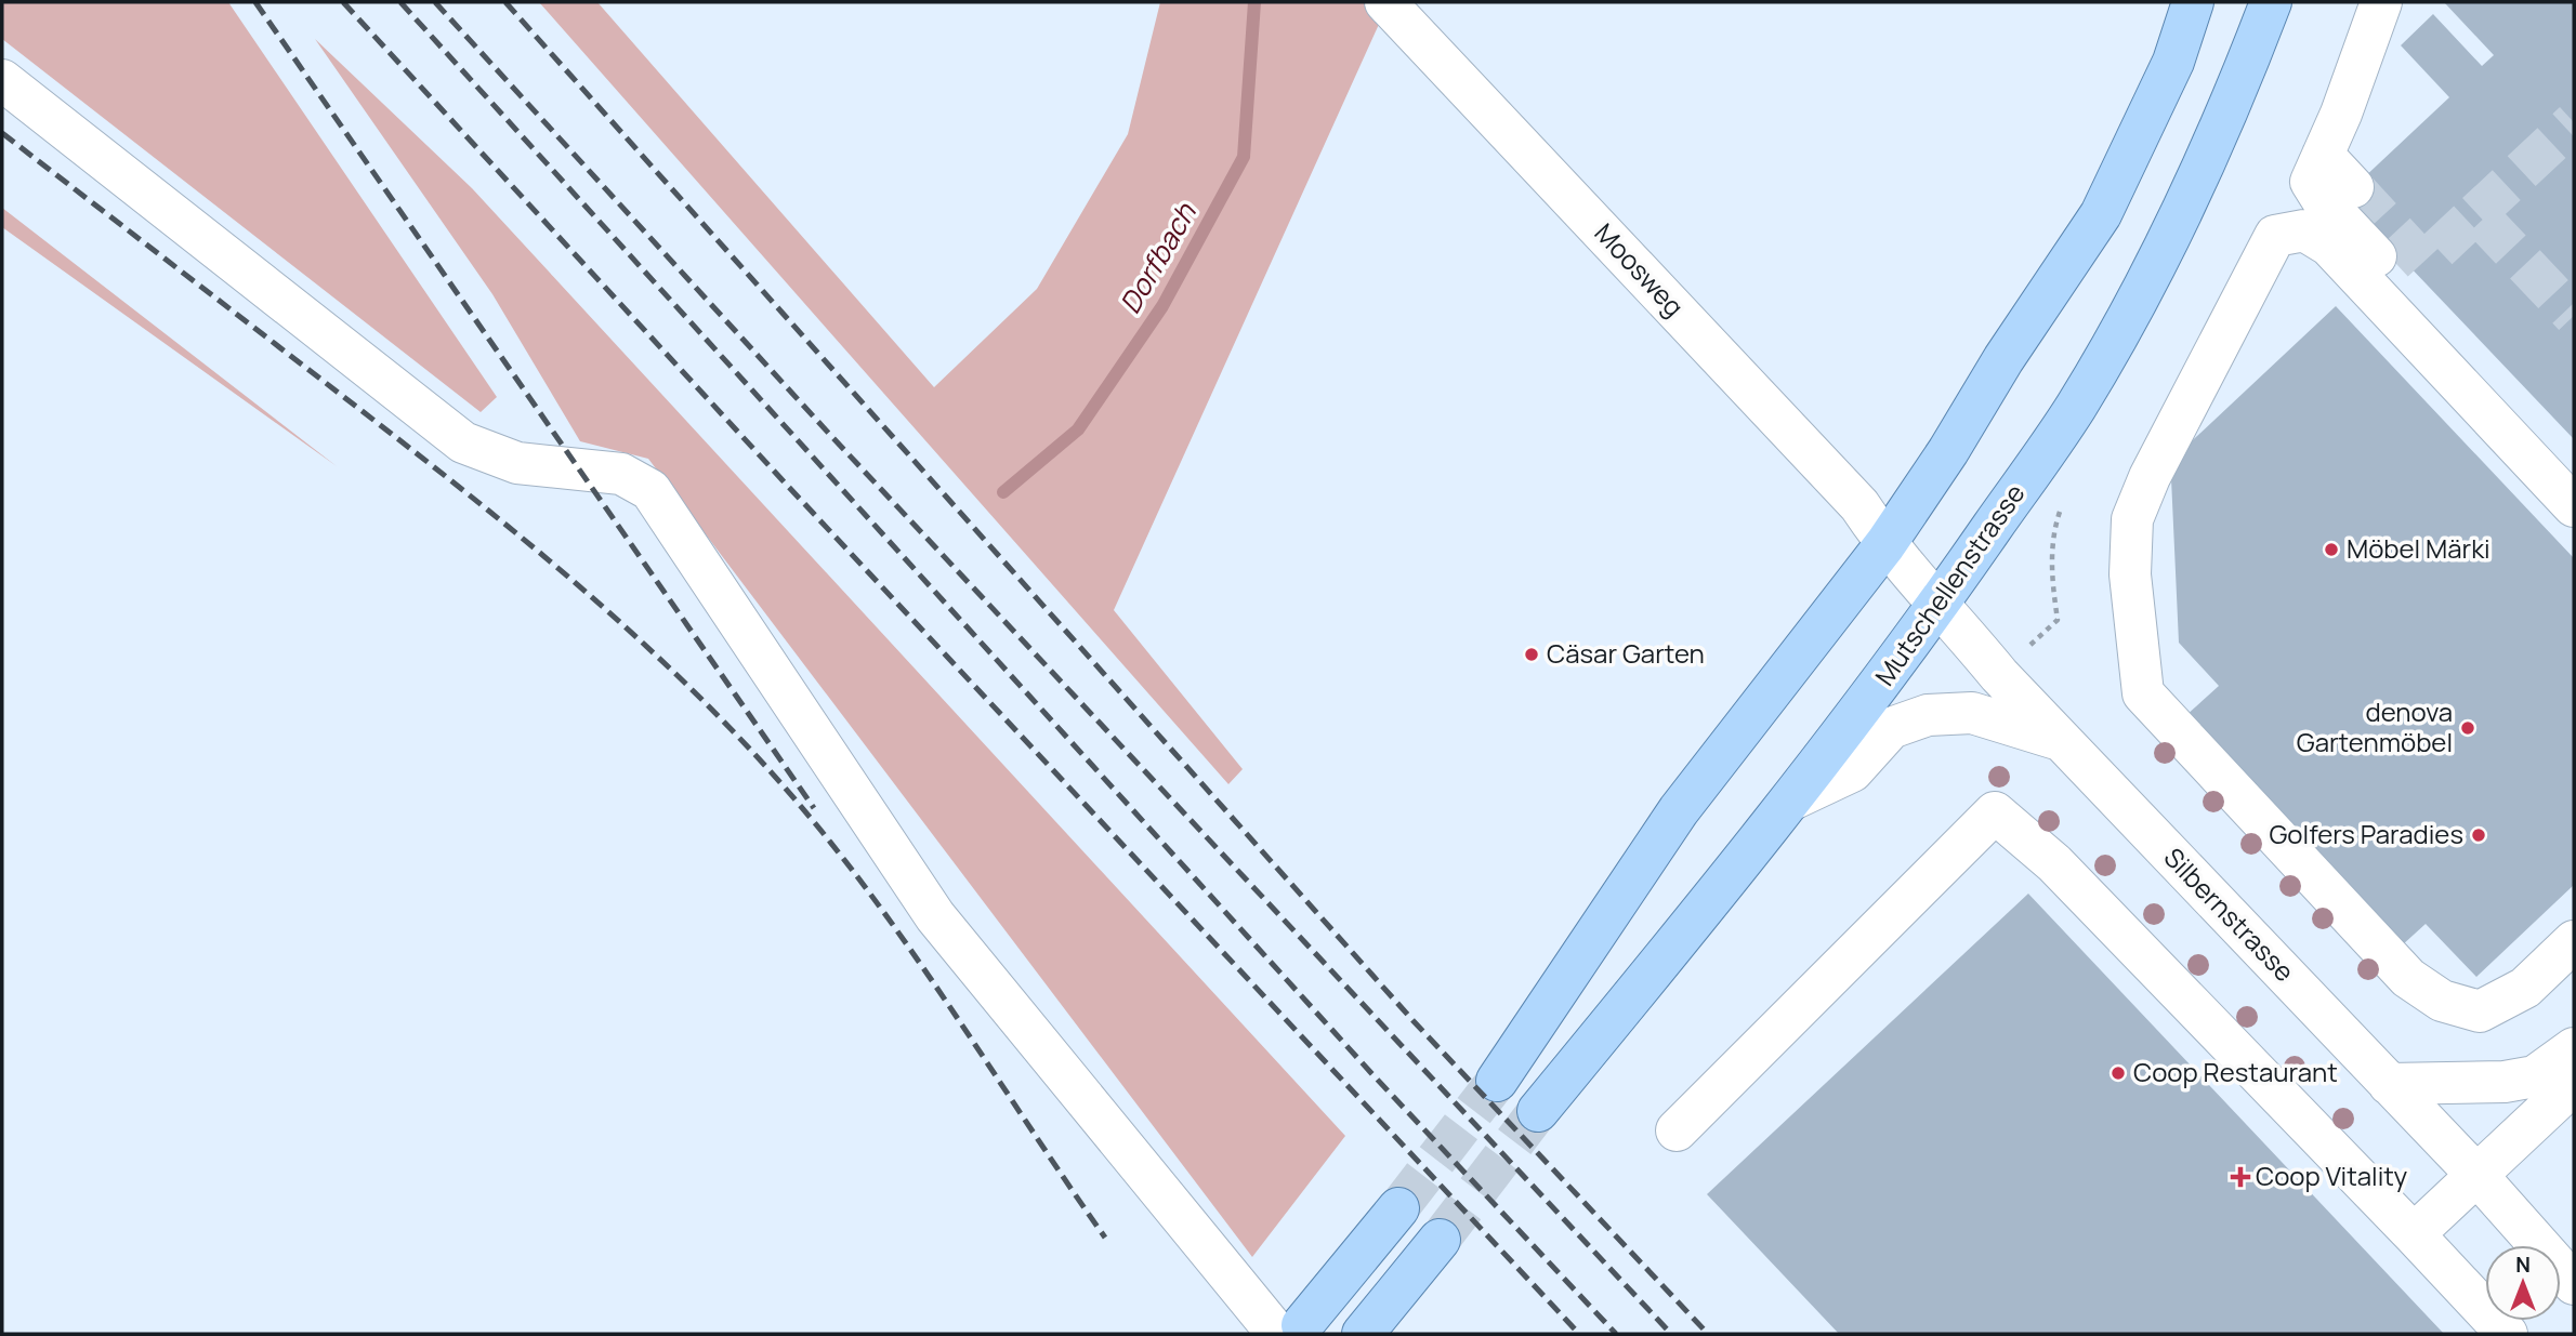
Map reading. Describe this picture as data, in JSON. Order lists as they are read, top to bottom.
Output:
{
  "streets": {
    "main road": ["Mutschellenstrasse"],
    "street": ["Moosweg", "Silbernstrasse"]
  },
  "crossings": [
    ["Moosweg", "Silbernstrasse"],
    ["Mutschellenstrasse", "Silbernstrasse"]
  ],
  "water": ["Dorfbach"],
  "places": {
    "other": [
      "Möbel Märki",
      "Cäsar Garten",
      "denova Gartenmöbel",
      "Golfers Paradies",
      "Coop Restaurant"
    ],
    "health": ["Coop Vitality"]
  },
  "north": "top"
}
